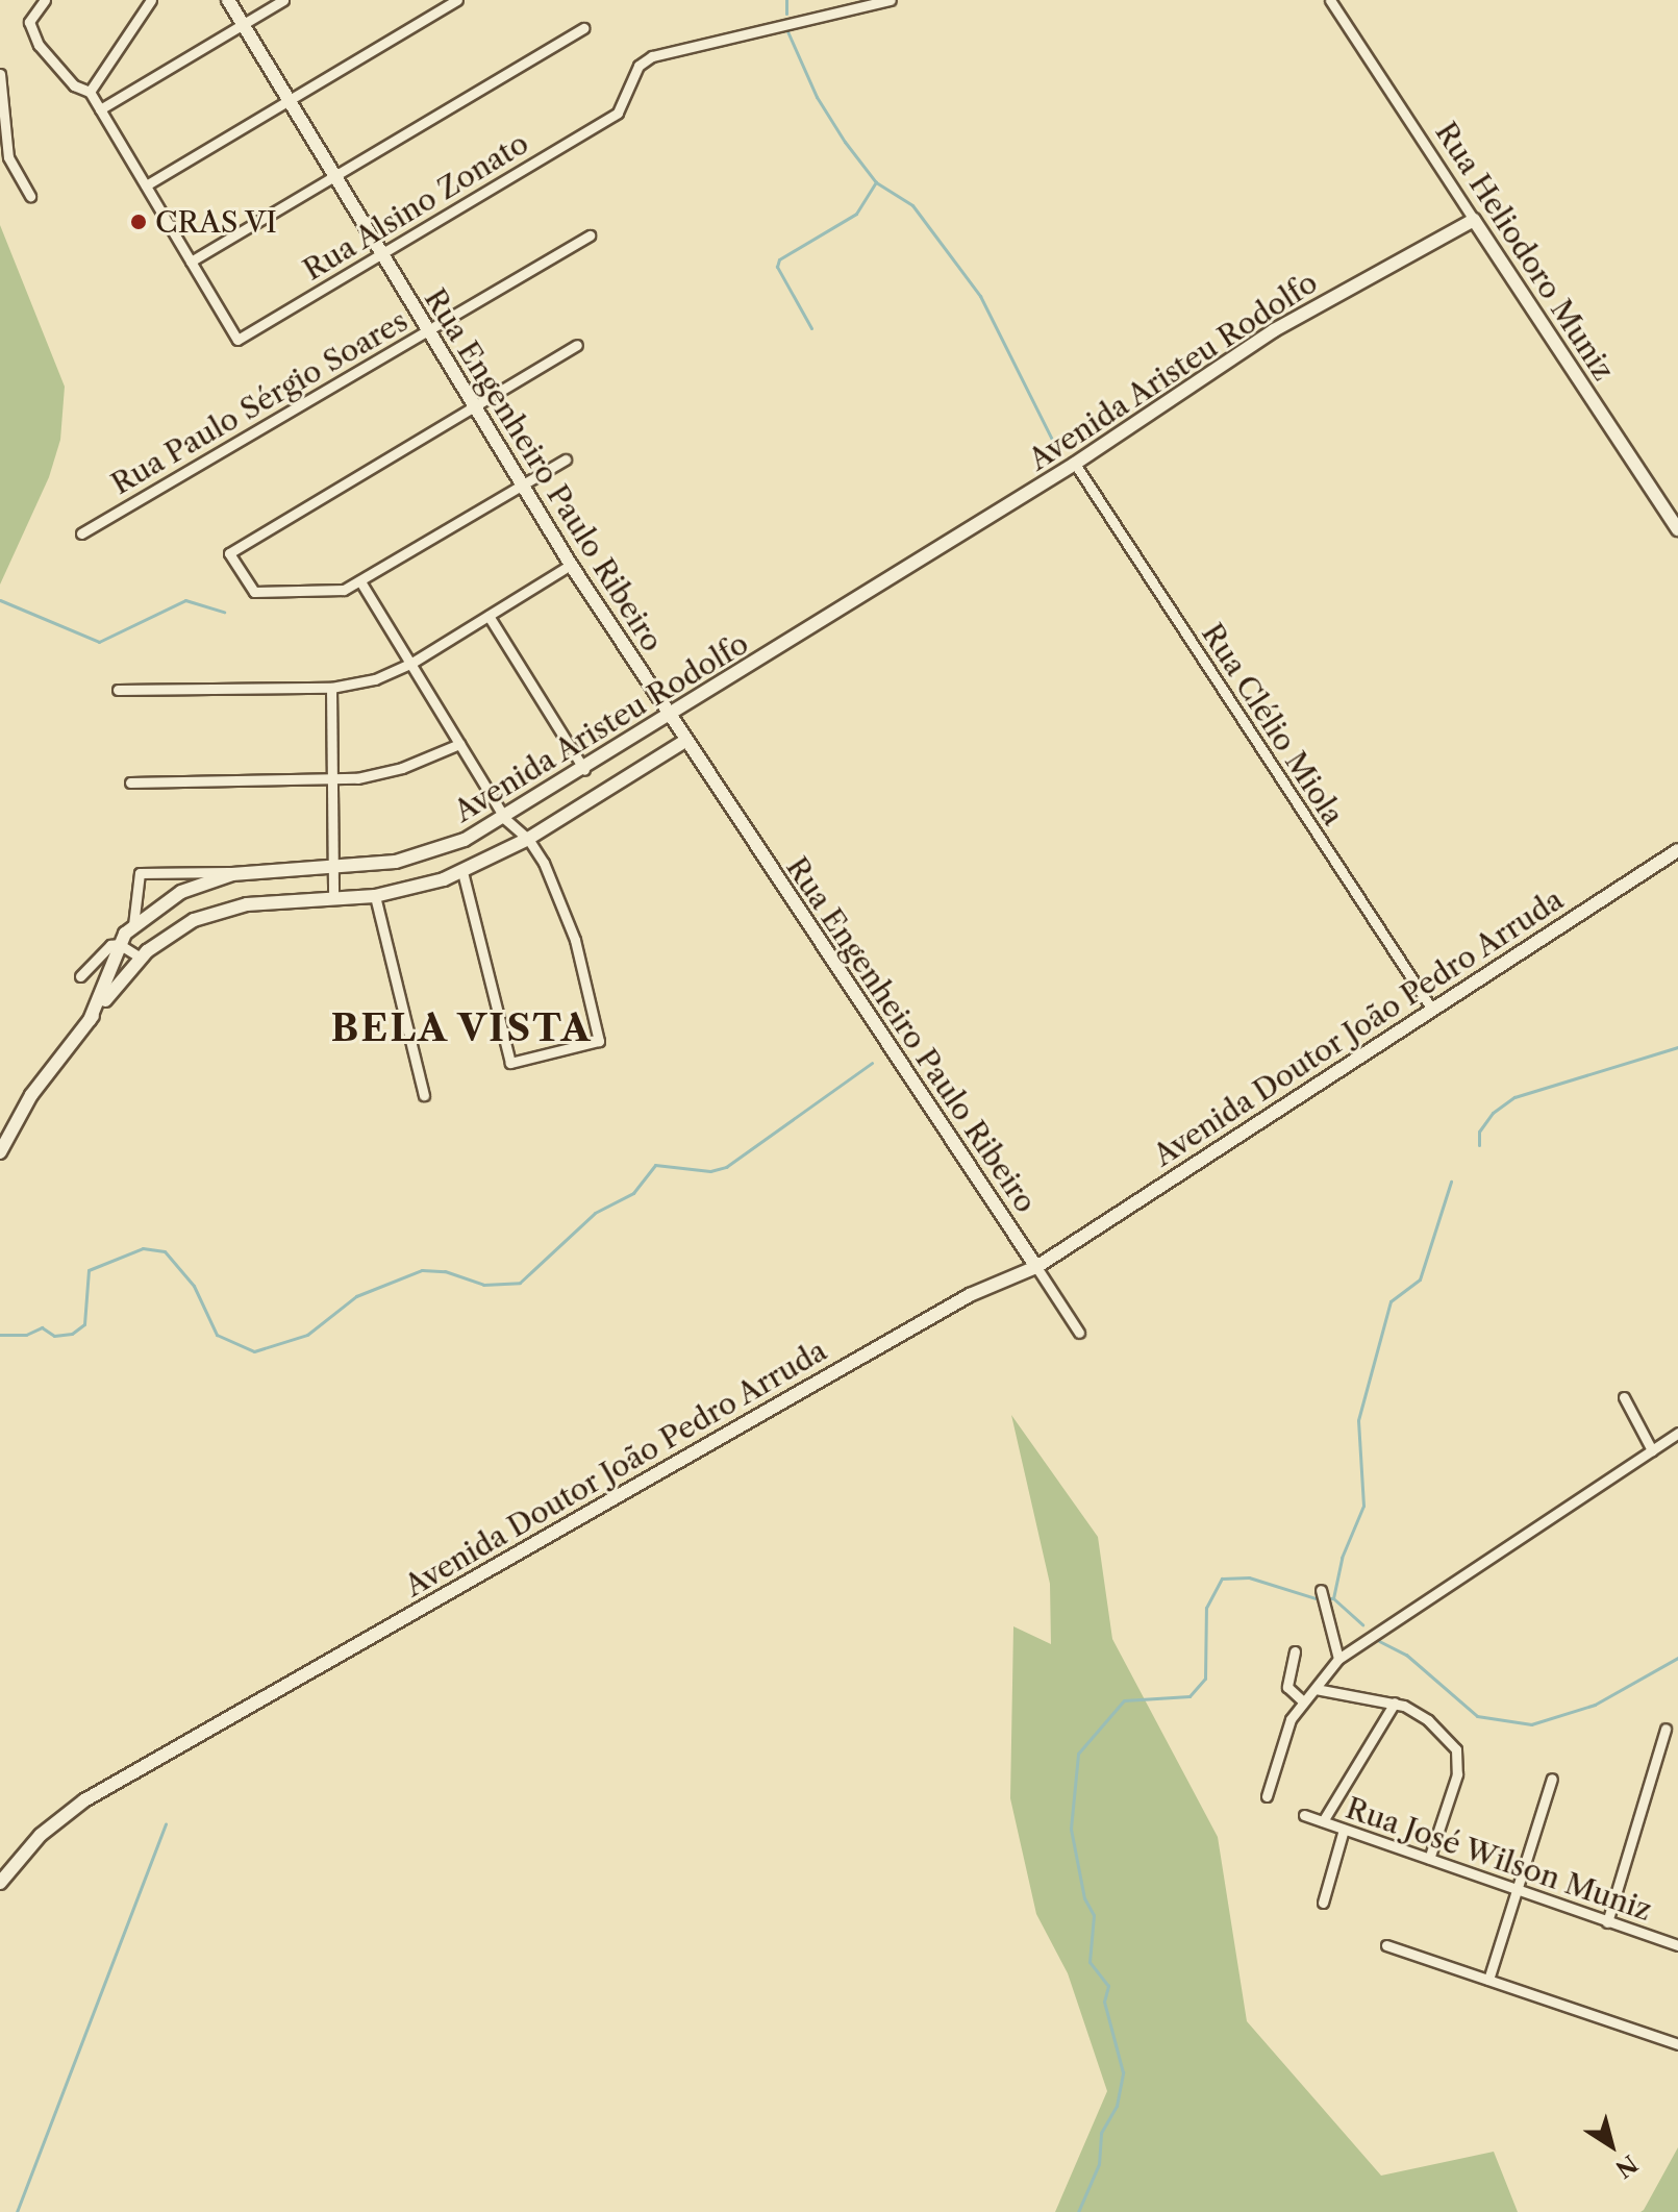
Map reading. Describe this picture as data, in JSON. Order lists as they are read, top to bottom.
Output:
{
  "streets": {
    "street": [
      "Rua Alsino Zonato",
      "Rua Heliodoro Muniz",
      "Avenida Aristeu Rodolfo",
      "Rua Paulo Sérgio Soares",
      "Rua Engenheiro Paulo Ribeiro",
      "Rua Clélio Miola",
      "Avenida Doutor João Pedro Arruda",
      "Rua José Wilson Muniz"
    ]
  },
  "crossings": [
    ["Rua Alsino Zonato", "Rua Engenheiro Paulo Ribeiro"],
    ["Rua Heliodoro Muniz", "Avenida Aristeu Rodolfo"],
    ["Avenida Aristeu Rodolfo", "Rua Engenheiro Paulo Ribeiro"],
    ["Avenida Aristeu Rodolfo", "Rua Clélio Miola"],
    ["Rua Paulo Sérgio Soares", "Rua Engenheiro Paulo Ribeiro"],
    ["Rua Engenheiro Paulo Ribeiro", "Avenida Doutor João Pedro Arruda"],
    ["Rua Clélio Miola", "Avenida Doutor João Pedro Arruda"]
  ],
  "districts": ["BELA VISTA"],
  "places": ["CRAS VI"],
  "north": "bottom right"
}
